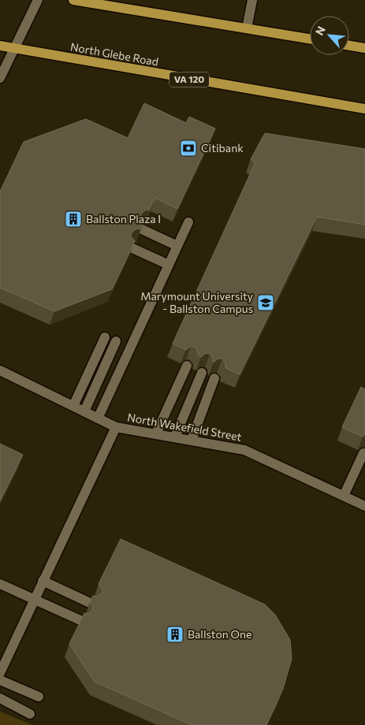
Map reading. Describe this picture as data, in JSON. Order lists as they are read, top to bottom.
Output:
{
  "streets": {
    "main road": ["North Glebe Road", "VA 120"],
    "street": ["North Wakefield Street"]
  },
  "places": {
    "bank": ["Citibank"],
    "building": ["Ballston Plaza I", "Ballston One"],
    "school or university": ["Marymount University - Ballston Campus"]
  },
  "north": "top left"
}
